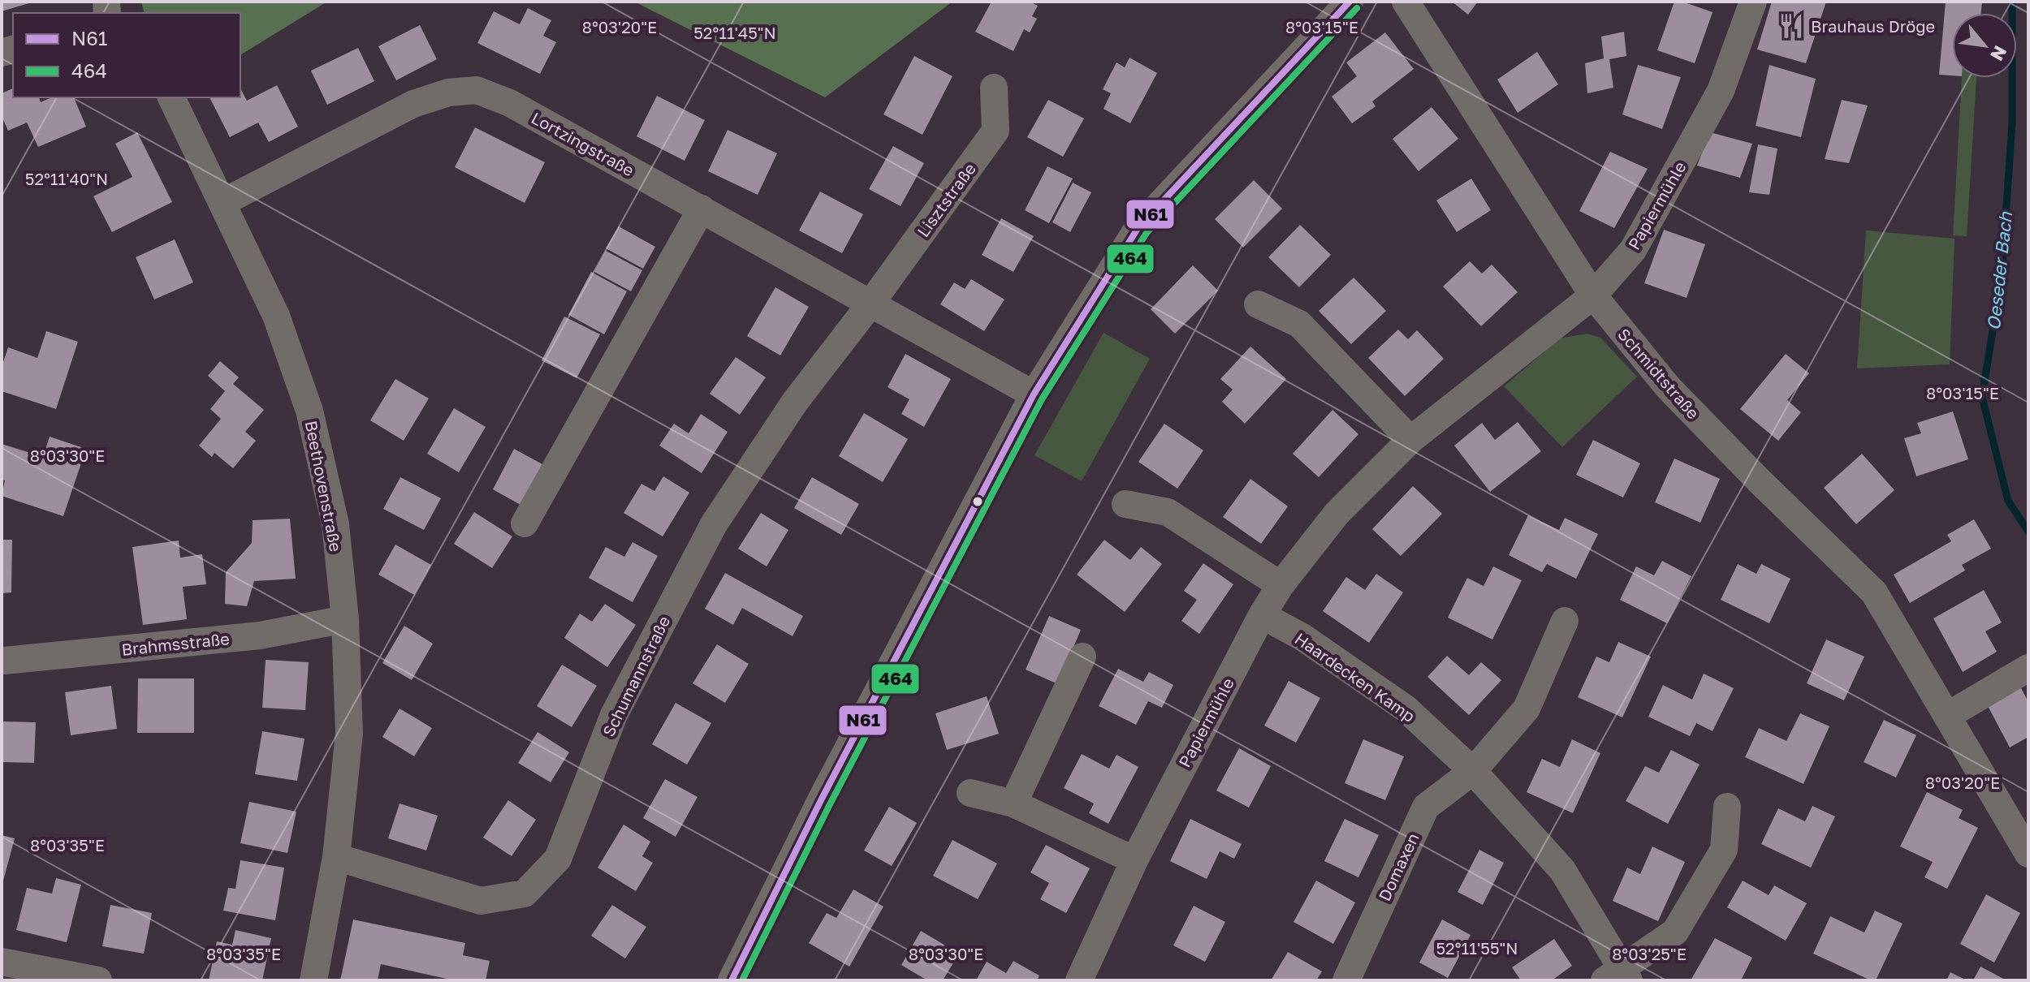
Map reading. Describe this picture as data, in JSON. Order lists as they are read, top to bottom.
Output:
{
  "streets": {
    "street": [
      "Lortzingstraße",
      "Lisztstraße",
      "Papiermühle",
      "Schmidtstraße",
      "Beethovenstraße",
      "Brahmsstraße",
      "Schumannstraße",
      "Haardecken Kamp",
      "Domaxen"
    ]
  },
  "crossings": [
    ["Lortzingstraße", "Lisztstraße"],
    ["Lortzingstraße", "Beethovenstraße"],
    ["Lortzingstraße", "Schumannstraße"],
    ["Lisztstraße", "Schumannstraße"],
    ["Papiermühle", "Schmidtstraße"],
    ["Papiermühle", "Haardecken Kamp"],
    ["Beethovenstraße", "Brahmsstraße"],
    ["Beethovenstraße", "Schumannstraße"],
    ["Haardecken Kamp", "Domaxen"]
  ],
  "water": ["Oeseder Bach"],
  "places": {
    "restaurant": ["Brauhaus Dröge"]
  },
  "lines": ["transit line N61", "transit line 464"],
  "legend": ["N61", "464"],
  "north": "bottom right",
  "coordinates": [
    "8°03'20\"E",
    "8°03'15\"E",
    "52°11'45\"N",
    "52°11'40\"N",
    "8°03'30\"E",
    "8°03'35\"E",
    "52°11'55\"N",
    "8°03'25\"E"
  ]
}
